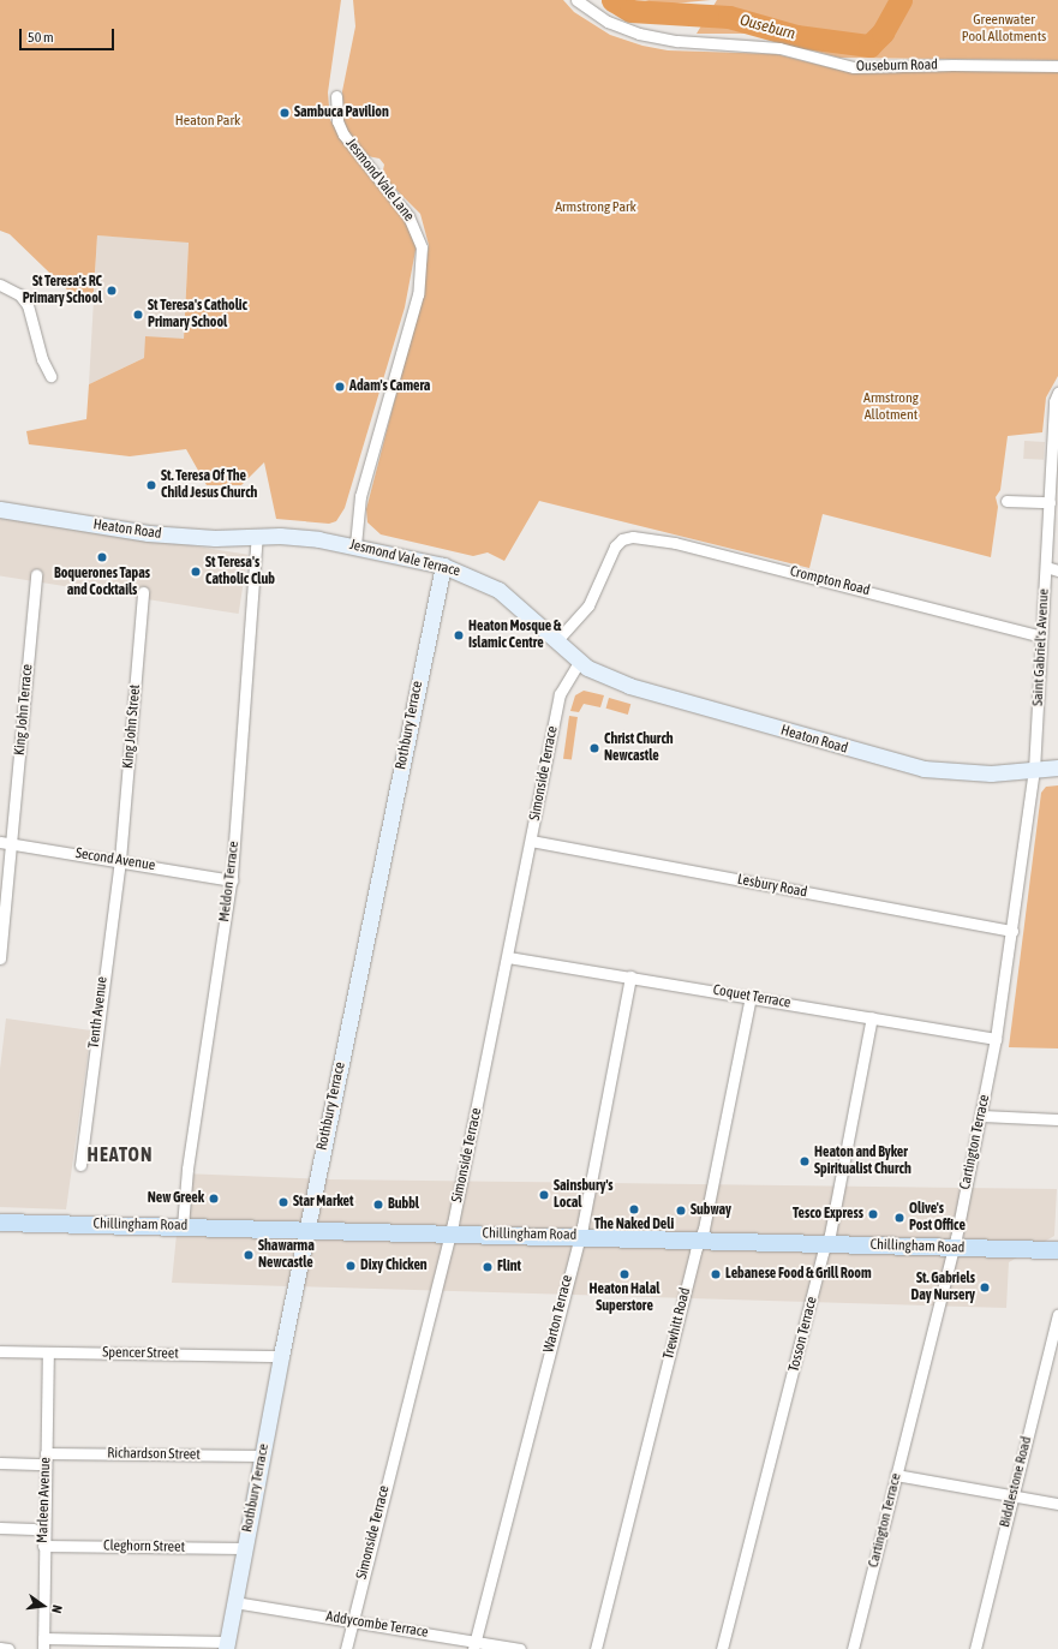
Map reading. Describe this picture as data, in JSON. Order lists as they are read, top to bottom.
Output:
{
  "streets": {
    "main road": ["Chillingham Road"],
    "street": [
      "Ouseburn Road",
      "Jesmond Vale Lane",
      "Heaton Road",
      "Jesmond Vale Terrace",
      "Crompton Road",
      "Saint Gabriel's Avenue",
      "King John Terrace",
      "Rothbury Terrace",
      "King John Street",
      "Simonside Terrace",
      "Second Avenue",
      "Meldon Terrace",
      "Lesbury Road",
      "Coquet Terrace",
      "Tenth Avenue",
      "Cartington Terrace",
      "Warton Terrace",
      "Trewhitt Road",
      "Tosson Terrace",
      "Spencer Street",
      "Richardson Street",
      "Biddlestone Road",
      "Marleen Avenue",
      "Cleghorn Street",
      "Addycombe Terrace"
    ]
  },
  "crossings": [
    ["Jesmond Vale Lane", "Jesmond Vale Terrace"],
    ["Heaton Road", "Jesmond Vale Terrace"],
    ["Heaton Road", "Saint Gabriel's Avenue"],
    ["Heaton Road", "Simonside Terrace"],
    ["Heaton Road", "Meldon Terrace"],
    ["Heaton Road", "Cartington Terrace"],
    ["Jesmond Vale Terrace", "Crompton Road"],
    ["Jesmond Vale Terrace", "Rothbury Terrace"],
    ["Jesmond Vale Terrace", "Simonside Terrace"],
    ["Jesmond Vale Terrace", "Meldon Terrace"],
    ["Crompton Road", "Saint Gabriel's Avenue"],
    ["Saint Gabriel's Avenue", "Cartington Terrace"],
    ["King John Terrace", "Second Avenue"],
    ["Rothbury Terrace", "Chillingham Road"],
    ["Rothbury Terrace", "Spencer Street"],
    ["Rothbury Terrace", "Richardson Street"],
    ["Rothbury Terrace", "Cleghorn Street"],
    ["Rothbury Terrace", "Addycombe Terrace"],
    ["King John Street", "Second Avenue"],
    ["King John Street", "Tenth Avenue"],
    ["Simonside Terrace", "Lesbury Road"],
    ["Simonside Terrace", "Coquet Terrace"],
    ["Simonside Terrace", "Chillingham Road"],
    ["Simonside Terrace", "Addycombe Terrace"],
    ["Second Avenue", "Meldon Terrace"],
    ["Second Avenue", "Tenth Avenue"],
    ["Meldon Terrace", "Chillingham Road"],
    ["Lesbury Road", "Cartington Terrace"],
    ["Coquet Terrace", "Cartington Terrace"],
    ["Coquet Terrace", "Warton Terrace"],
    ["Coquet Terrace", "Trewhitt Road"],
    ["Coquet Terrace", "Tosson Terrace"],
    ["Cartington Terrace", "Chillingham Road"],
    ["Chillingham Road", "Warton Terrace"],
    ["Chillingham Road", "Trewhitt Road"],
    ["Chillingham Road", "Tosson Terrace"],
    ["Warton Terrace", "Addycombe Terrace"],
    ["Spencer Street", "Marleen Avenue"],
    ["Richardson Street", "Marleen Avenue"],
    ["Marleen Avenue", "Cleghorn Street"]
  ],
  "districts": ["HEATON"],
  "water": ["Ouseburn"],
  "parks": [
    "Greenwater Pool Allotments",
    "Heaton Park",
    "Armstrong Park",
    "Armstrong Allotment"
  ],
  "places": [
    "Sambuca Pavilion",
    "St Teresa's RC Primary School",
    "St Teresa's Catholic Primary School",
    "Adam's Camera",
    "St. Teresa Of The Child Jesus Church",
    "Boquerones Tapas and Cocktails",
    "St Teresa's Catholic Club",
    "Heaton Mosque & Islamic Centre",
    "Christ Church Newcastle",
    "Heaton and Byker Spiritualist Church",
    "Sainsbury's Local",
    "New Greek",
    "Star Market",
    "Bubbl",
    "The Naked Deli",
    "Subway",
    "Tesco Express",
    "Olive's Post Office",
    "Shawarma Newcastle",
    "Dixy Chicken",
    "Flint",
    "Heaton Halal Superstore",
    "Lebanese Food & Grill Room",
    "St. Gabriels Day Nursery"
  ],
  "scale_bar": "50 m",
  "north": "right"
}
